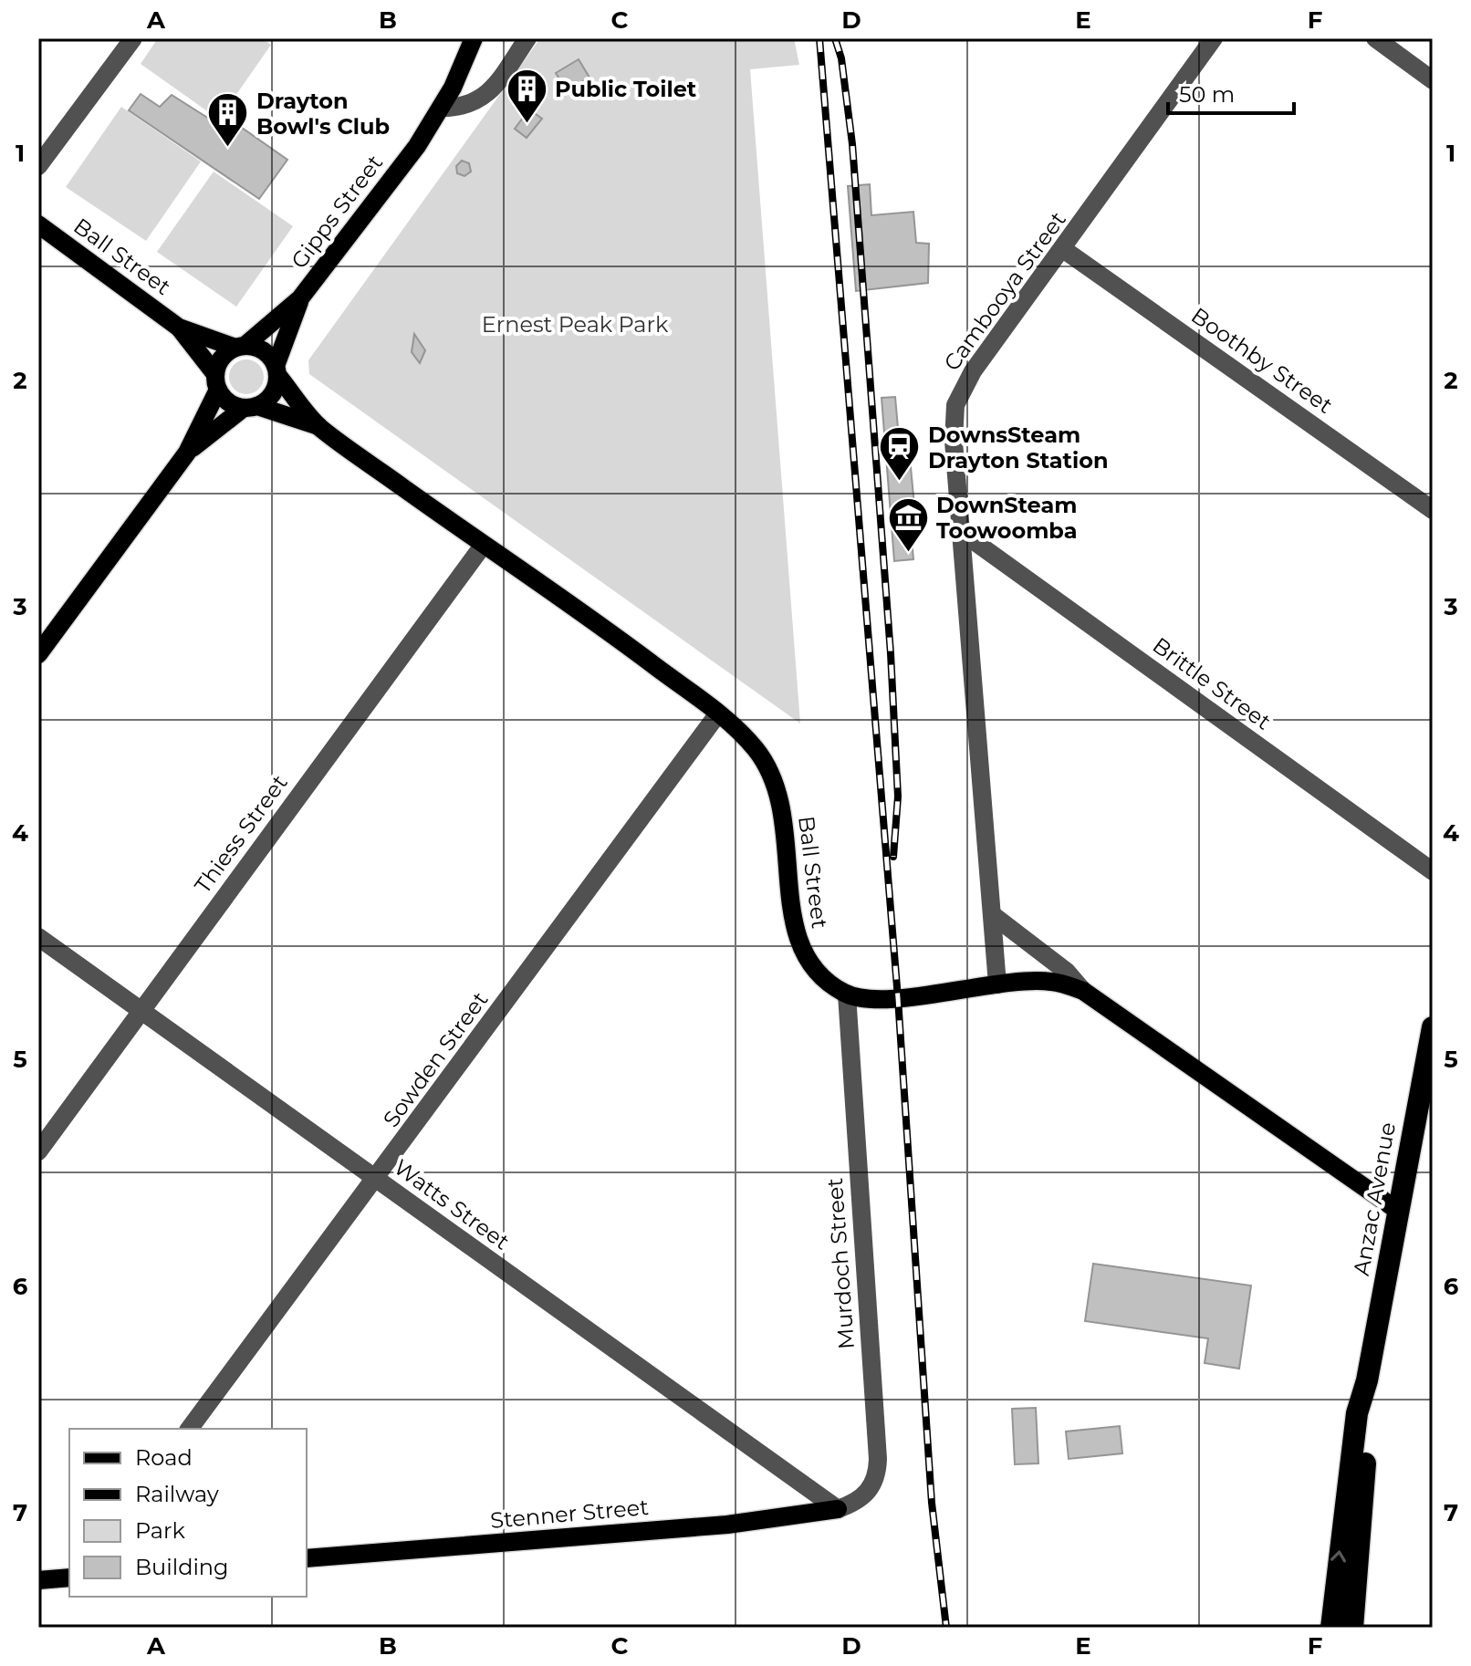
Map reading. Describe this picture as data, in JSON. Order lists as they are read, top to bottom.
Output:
{
  "streets": {
    "highway": ["Anzac Avenue"],
    "main road": ["Gipps Street", "Ball Street", "Stenner Street"],
    "street": [
      "Cambooya Street",
      "Boothby Street",
      "Brittle Street",
      "Thiess Street",
      "Sowden Street",
      "Watts Street",
      "Murdoch Street"
    ]
  },
  "crossings": [
    ["Gipps Street", "Ball Street"],
    ["Ball Street", "Thiess Street"],
    ["Ball Street", "Sowden Street"],
    ["Ball Street", "Murdoch Street"],
    ["Cambooya Street", "Boothby Street"],
    ["Cambooya Street", "Brittle Street"],
    ["Thiess Street", "Watts Street"],
    ["Sowden Street", "Watts Street"],
    ["Watts Street", "Murdoch Street"],
    ["Watts Street", "Stenner Street"],
    ["Murdoch Street", "Stenner Street"]
  ],
  "parks": ["Ernest Peak Park"],
  "places": {
    "building": ["Public Toilet", "Drayton Bowl's Club"],
    "station": ["DownsSteam Drayton Station"],
    "museum": ["DownSteam Toowoomba"]
  },
  "legend": [
    "Road",
    "Railway",
    "Park",
    "Building"
  ],
  "scale_bar": "50 m",
  "grid": {
    "columns": [
      "A",
      "B",
      "C",
      "D",
      "E",
      "F"
    ],
    "rows": [
      "1",
      "2",
      "3",
      "4",
      "5",
      "6",
      "7"
    ]
  }
}
